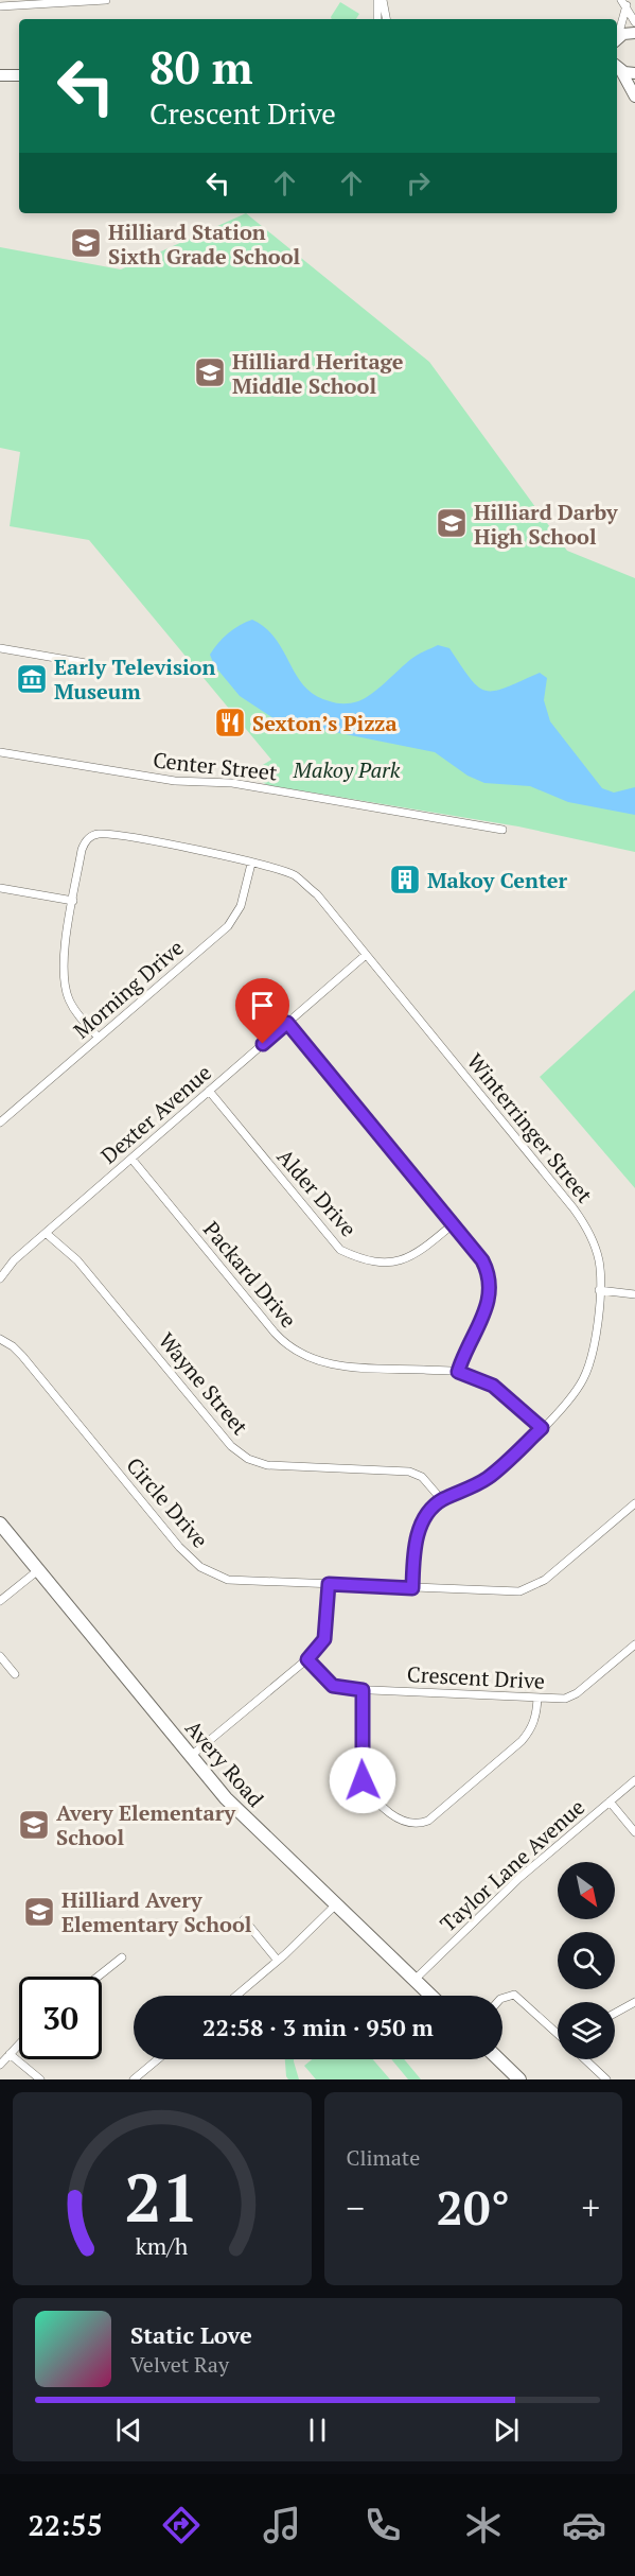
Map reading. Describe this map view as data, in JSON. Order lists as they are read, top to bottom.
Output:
{
  "streets": {
    "main road": ["Avery Road"],
    "street": [
      "Center Street",
      "Morning Drive",
      "Dexter Avenue",
      "Winterringer Street",
      "Alder Drive",
      "Packard Drive",
      "Wayne Street",
      "Circle Drive",
      "Crescent Drive",
      "Taylor Lane Avenue"
    ]
  },
  "crossings": [
    ["Morning Drive", "Winterringer Street"],
    ["Dexter Avenue", "Winterringer Street"],
    ["Dexter Avenue", "Alder Drive"],
    ["Dexter Avenue", "Packard Drive"],
    ["Dexter Avenue", "Wayne Street"],
    ["Winterringer Street", "Packard Drive"],
    ["Winterringer Street", "Wayne Street"],
    ["Winterringer Street", "Circle Drive"],
    ["Avery Road", "Taylor Lane Avenue"]
  ],
  "parks": ["Makoy Park"],
  "places": {
    "school or university": [
      "Hilliard Station Sixth Grade School",
      "Hilliard Heritage Middle School",
      "Hilliard Darby High School",
      "Avery Elementary School",
      "Hilliard Avery Elementary School"
    ],
    "museum": ["Early Television Museum"],
    "restaurant": ["Sexton’s Pizza"],
    "building": ["Makoy Center"]
  },
  "north": "bottom right",
  "page": {
    "turn": ["80 m", "Crescent Drive"],
    "limit": "30",
    "trip": "22:58 · 3 min · 950 m",
    "tile": "Climate",
    "heat": ["−", "20°", "+"],
    "song": ["Static Love", "Velvet Ray"],
    "tabs": "22:55",
    "gauge": ["21", "km/h"]
  }
}
